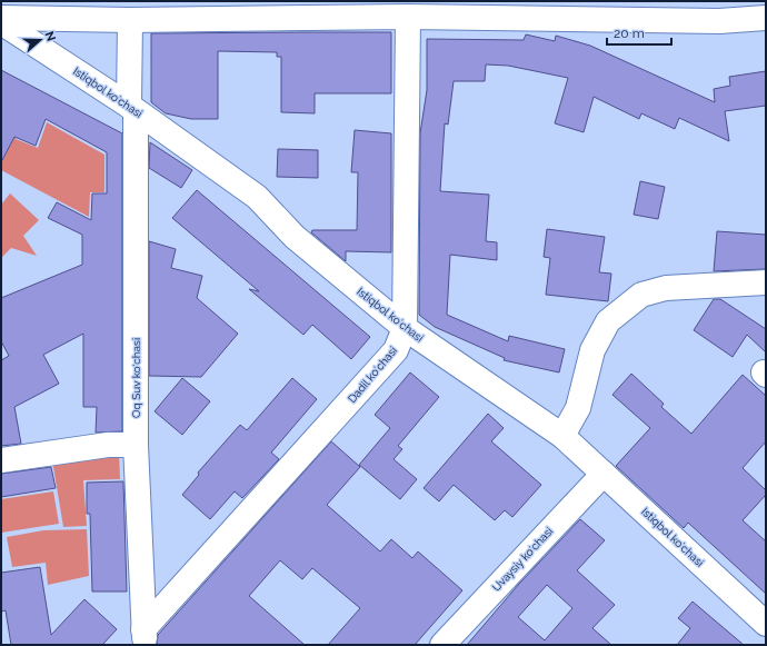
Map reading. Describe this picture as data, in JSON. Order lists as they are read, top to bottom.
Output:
{
  "streets": {
    "street": [
      "Istiqbol koʻchasi",
      "Dadil koʻchasi",
      "Oq Suv koʻchasi",
      "Uvaysiy koʻchasi"
    ]
  },
  "crossings": [
    ["Istiqbol koʻchasi", "Dadil koʻchasi"],
    ["Istiqbol koʻchasi", "Oq Suv koʻchasi"],
    ["Istiqbol koʻchasi", "Uvaysiy koʻchasi"],
    ["Dadil koʻchasi", "Oq Suv koʻchasi"]
  ],
  "scale_bar": "20 m",
  "north": "right"
}
